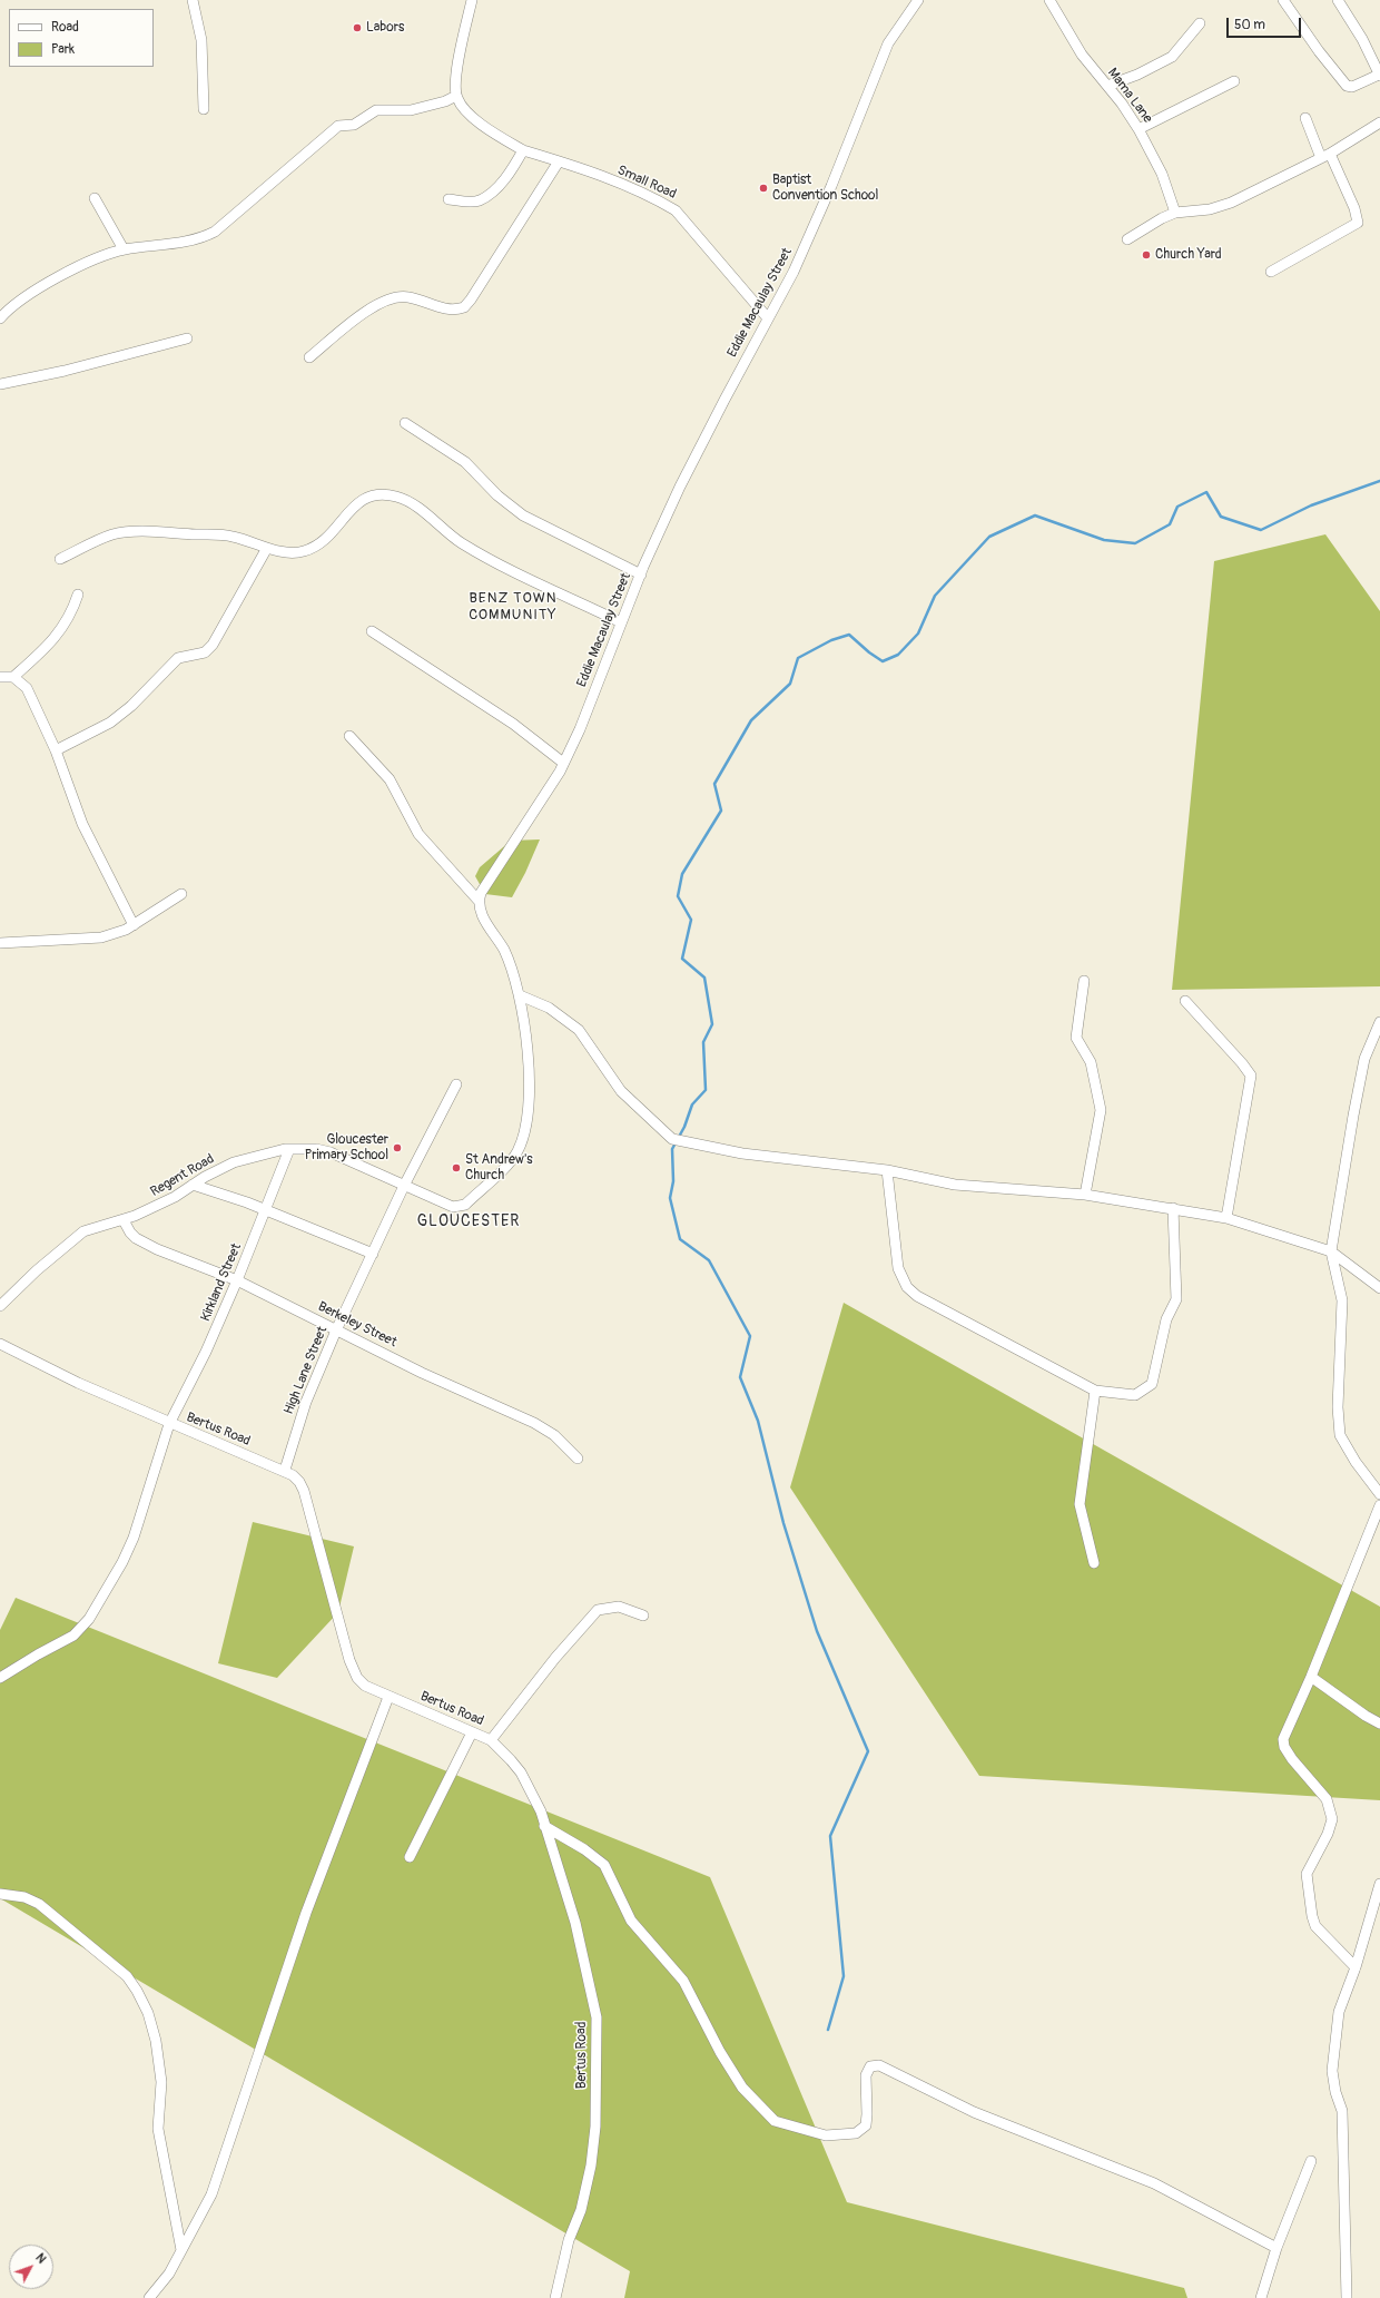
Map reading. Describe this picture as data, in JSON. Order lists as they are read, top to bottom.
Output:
{
  "streets": {
    "street": [
      "Mama Lane",
      "Small Road",
      "Eddie Macaulay Street",
      "Regent Road",
      "Kirkland Street",
      "Berkeley Street",
      "High Lane Street",
      "Bertus Road"
    ]
  },
  "crossings": [
    ["Small Road", "Eddie Macaulay Street"],
    ["Regent Road", "Kirkland Street"],
    ["Regent Road", "Berkeley Street"],
    ["Regent Road", "High Lane Street"],
    ["Kirkland Street", "Berkeley Street"],
    ["Kirkland Street", "Bertus Road"],
    ["Berkeley Street", "High Lane Street"],
    ["High Lane Street", "Bertus Road"]
  ],
  "districts": ["BENZ TOWN COMMUNITY", "GLOUCESTER"],
  "places": [
    "Labors",
    "Baptist Convention School",
    "Church Yard",
    "Gloucester Primary School",
    "St Andrew's Church"
  ],
  "legend": ["Road", "Park"],
  "scale_bar": "50 m",
  "north": "top right"
}
